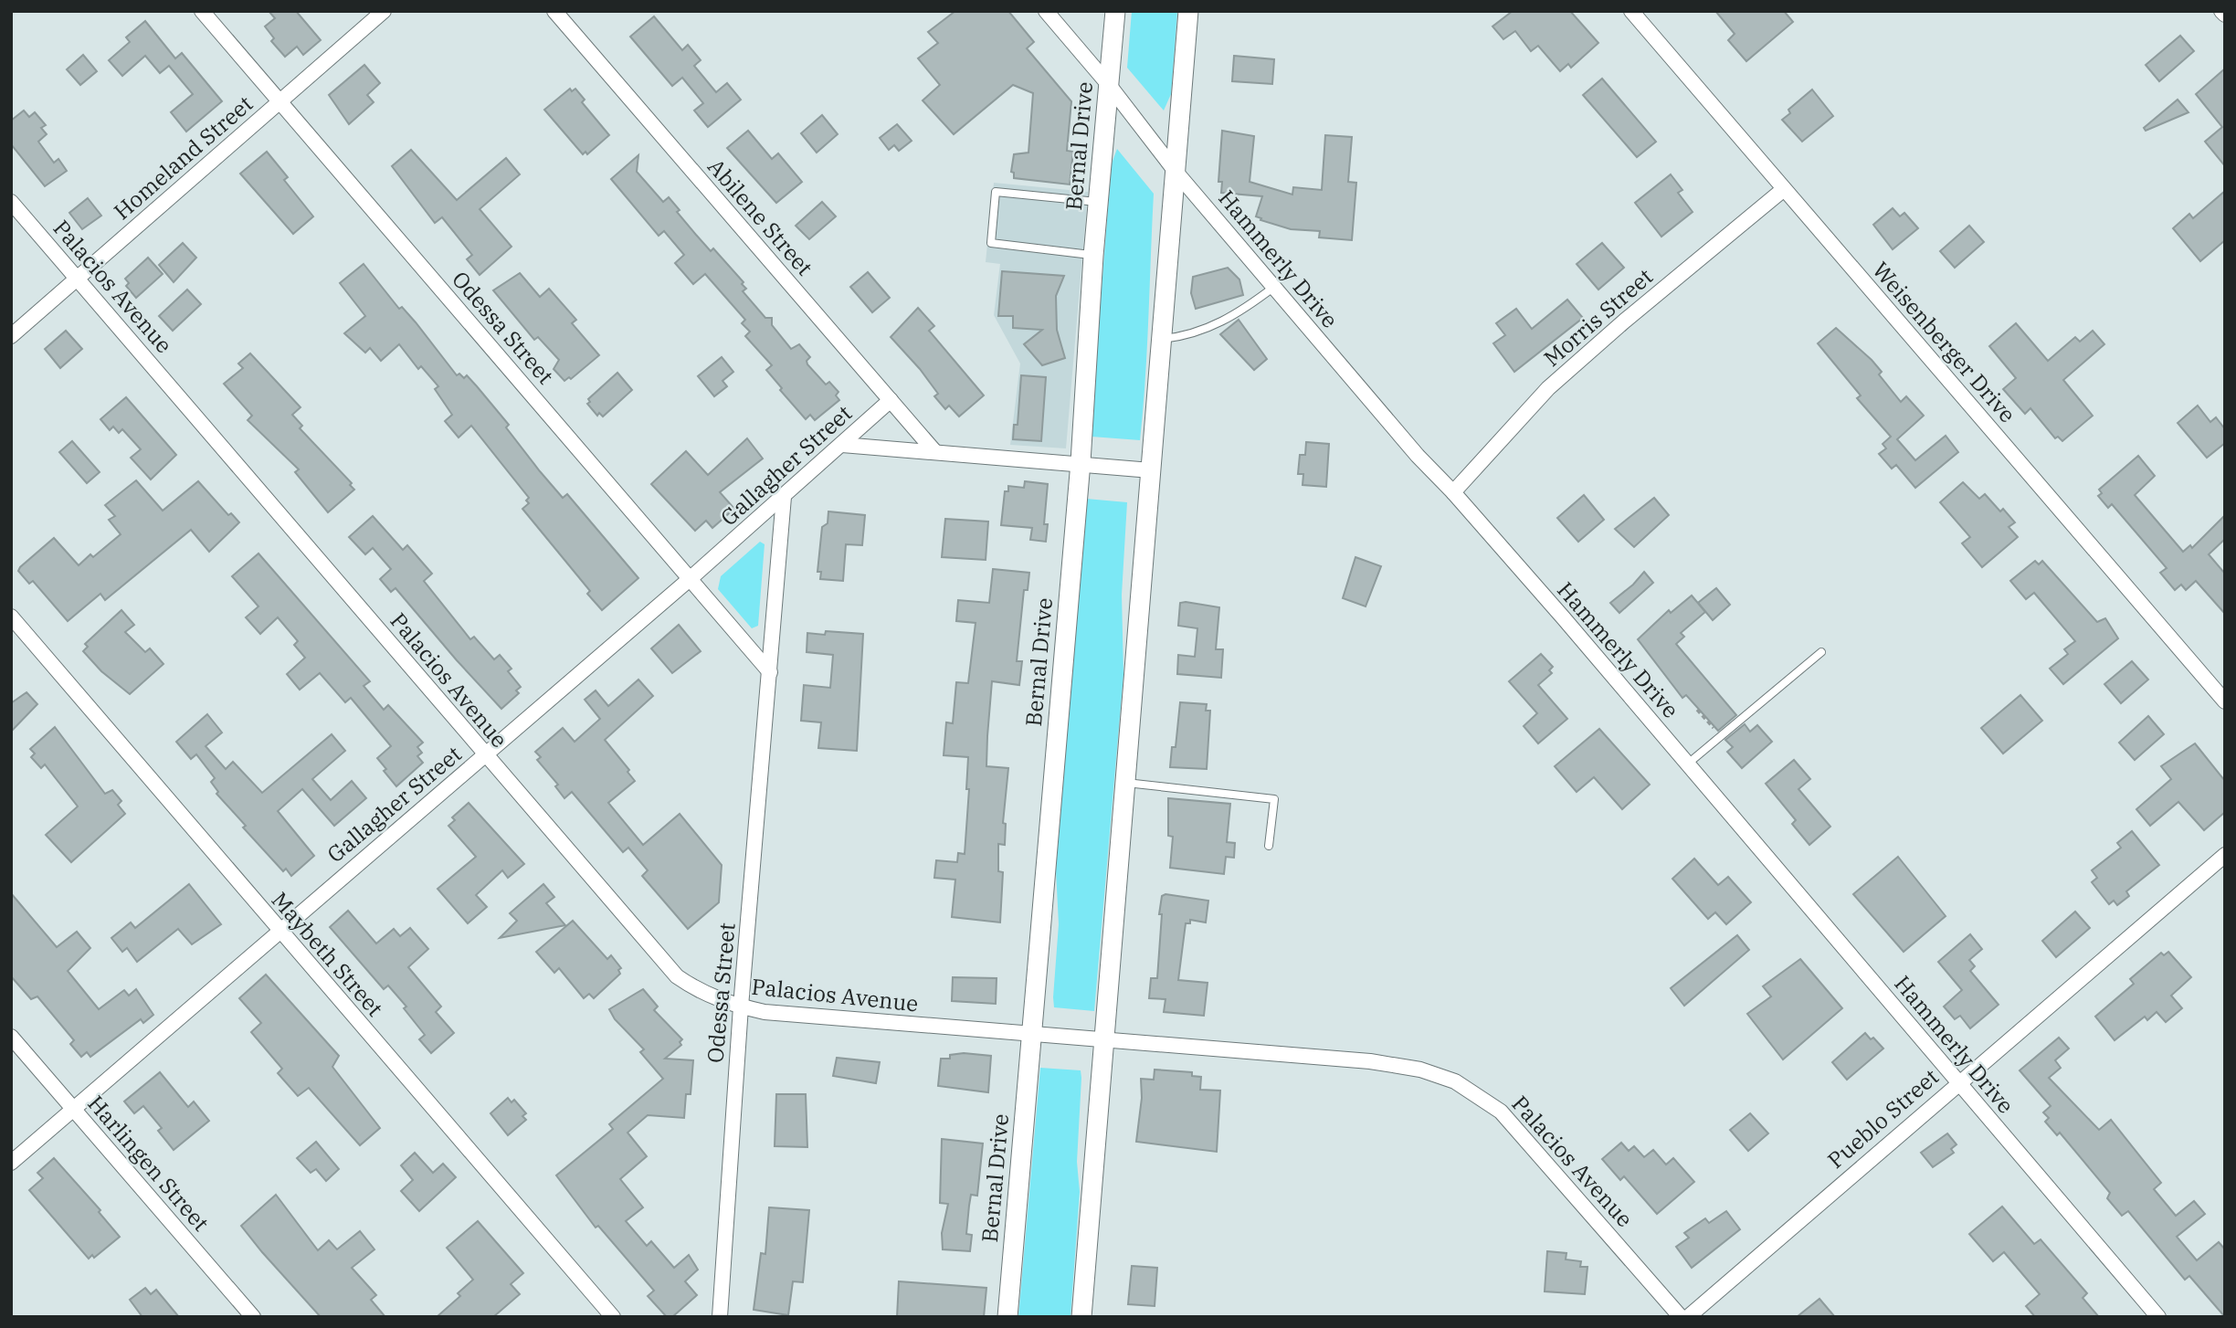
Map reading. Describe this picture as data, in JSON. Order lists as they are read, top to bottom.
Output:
{
  "streets": {
    "street": [
      "Bernal Drive",
      "Homeland Street",
      "Abilene Street",
      "Hammerly Drive",
      "Palacios Avenue",
      "Morris Street",
      "Odessa Street",
      "Weisenberger Drive",
      "Gallagher Street",
      "Maybeth Street",
      "Pueblo Street",
      "Harlingen Street"
    ]
  },
  "crossings": [
    ["Bernal Drive", "Hammerly Drive"],
    ["Bernal Drive", "Palacios Avenue"],
    ["Homeland Street", "Palacios Avenue"],
    ["Homeland Street", "Odessa Street"],
    ["Abilene Street", "Gallagher Street"],
    ["Hammerly Drive", "Morris Street"],
    ["Hammerly Drive", "Pueblo Street"],
    ["Palacios Avenue", "Odessa Street"],
    ["Palacios Avenue", "Gallagher Street"],
    ["Morris Street", "Weisenberger Drive"],
    ["Odessa Street", "Gallagher Street"],
    ["Gallagher Street", "Maybeth Street"],
    ["Gallagher Street", "Harlingen Street"]
  ]
}
